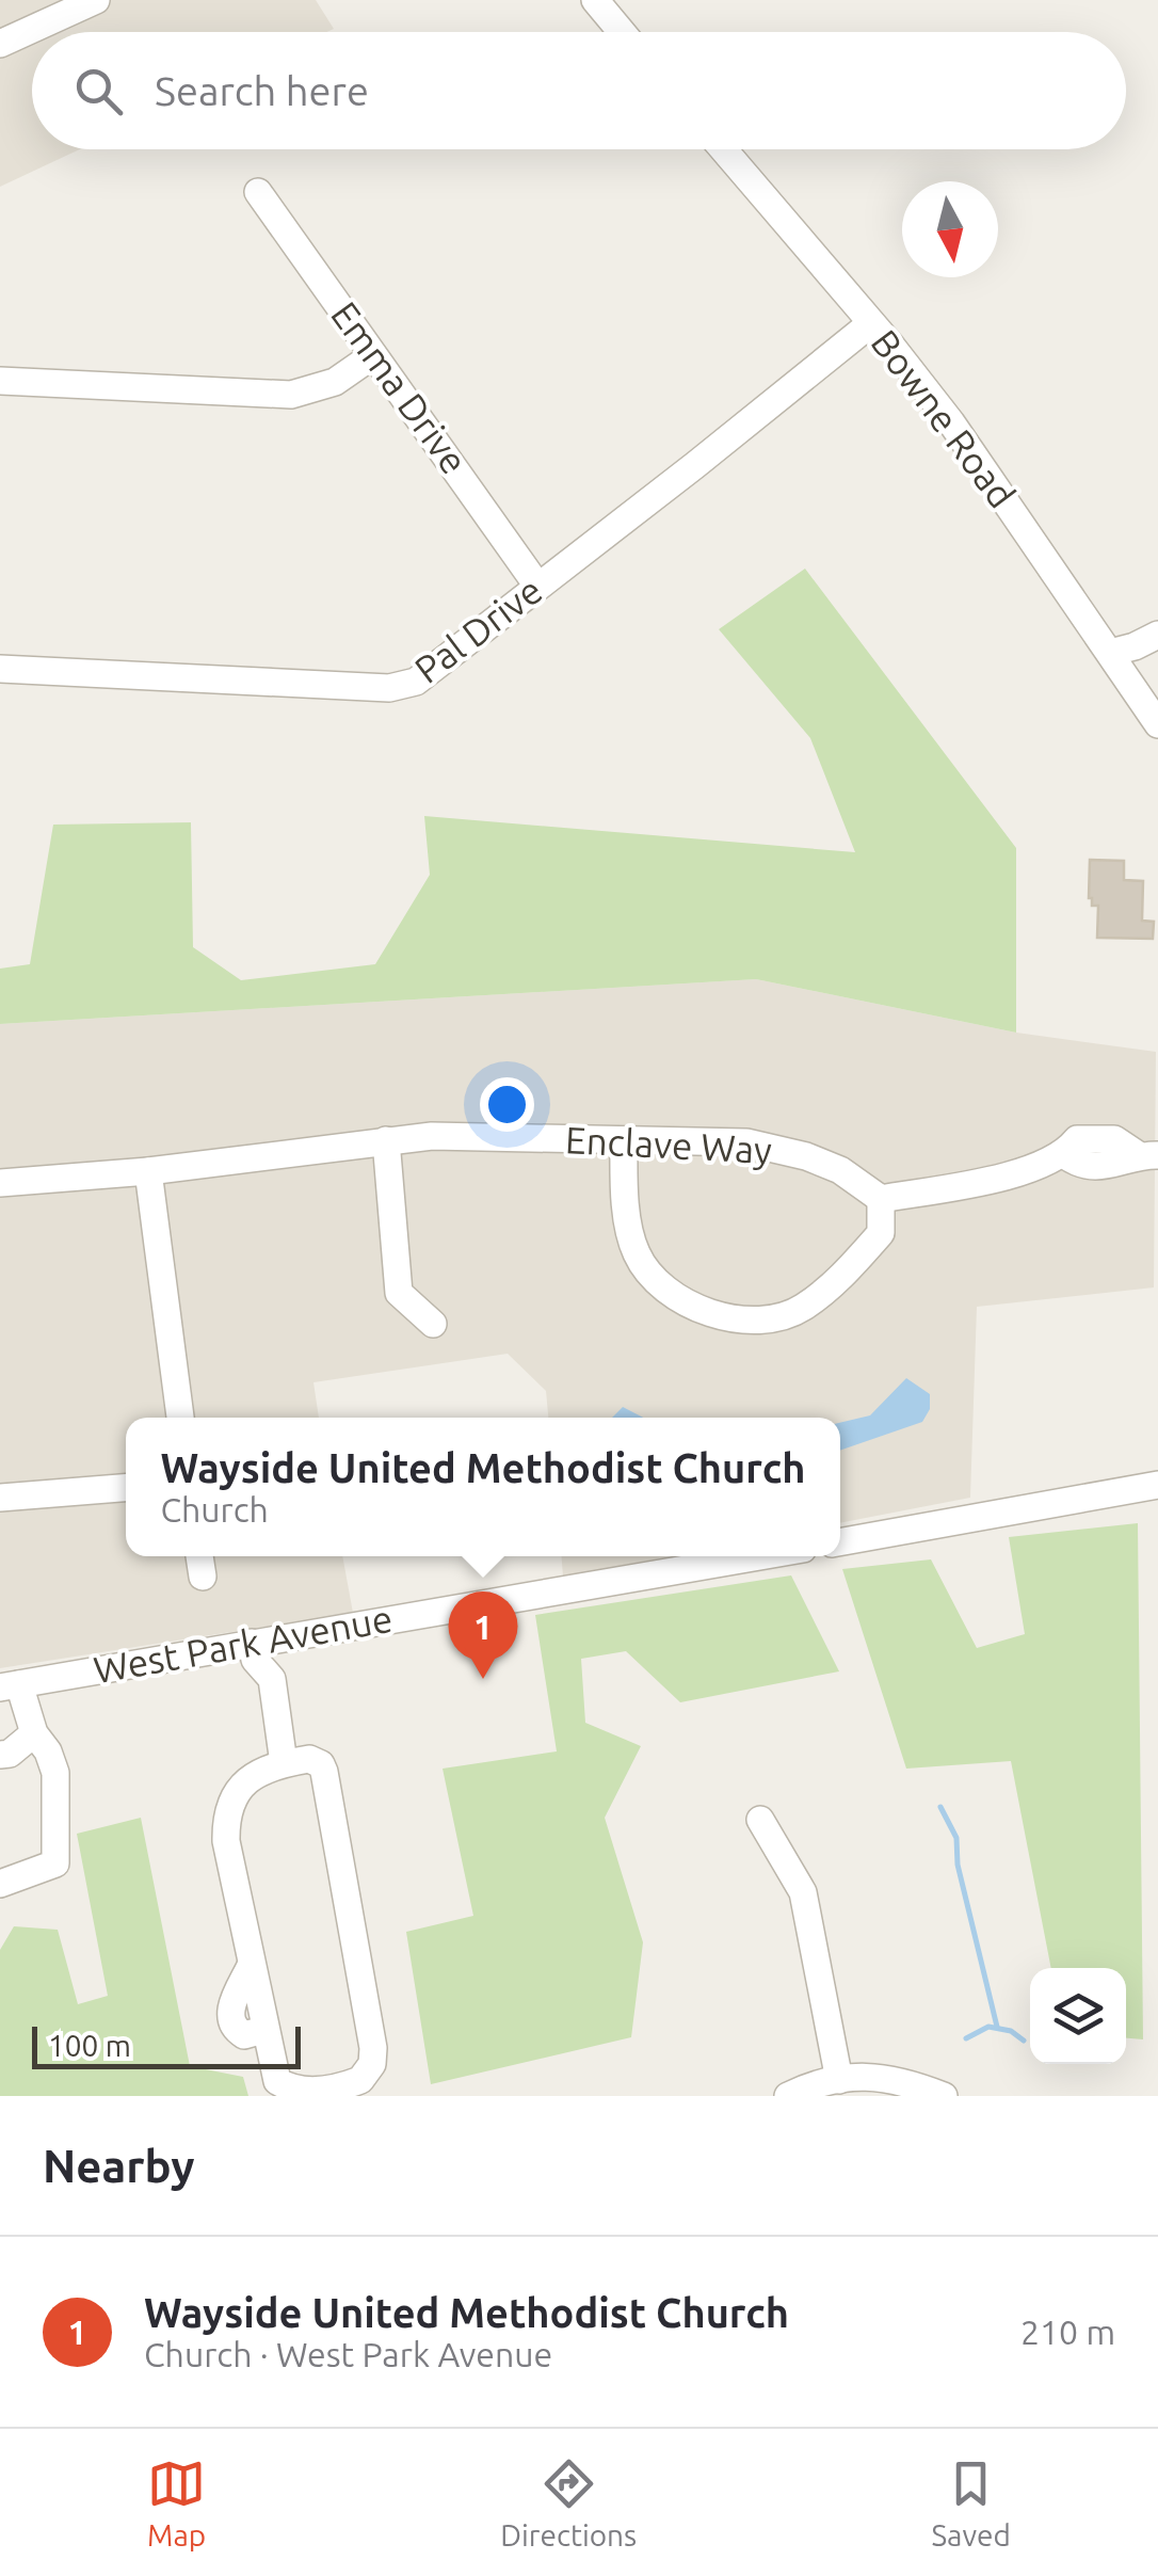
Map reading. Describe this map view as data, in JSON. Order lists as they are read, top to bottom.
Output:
{
  "streets": {
    "street": [
      "Emma Drive",
      "Bowne Road",
      "Pal Drive",
      "Enclave Way",
      "West Park Avenue"
    ]
  },
  "crossings": [
    ["Emma Drive", "Pal Drive"],
    ["Bowne Road", "Pal Drive"]
  ],
  "scale_bar": "100 m",
  "north": "bottom",
  "page": {
    "search": "Search here",
    "popup": ["Wayside United Methodist Church", "Church"],
    "pins": "1",
    "scale": "100 m",
    "heading": "Nearby",
    "list": [
      {
        "mark": "1",
        "name": "Wayside United Methodist Church",
        "note": "Church · West Park Avenue",
        "value": "210 m"
      }
    ],
    "nav": ["Map", "Directions", "Saved"]
  }
}
